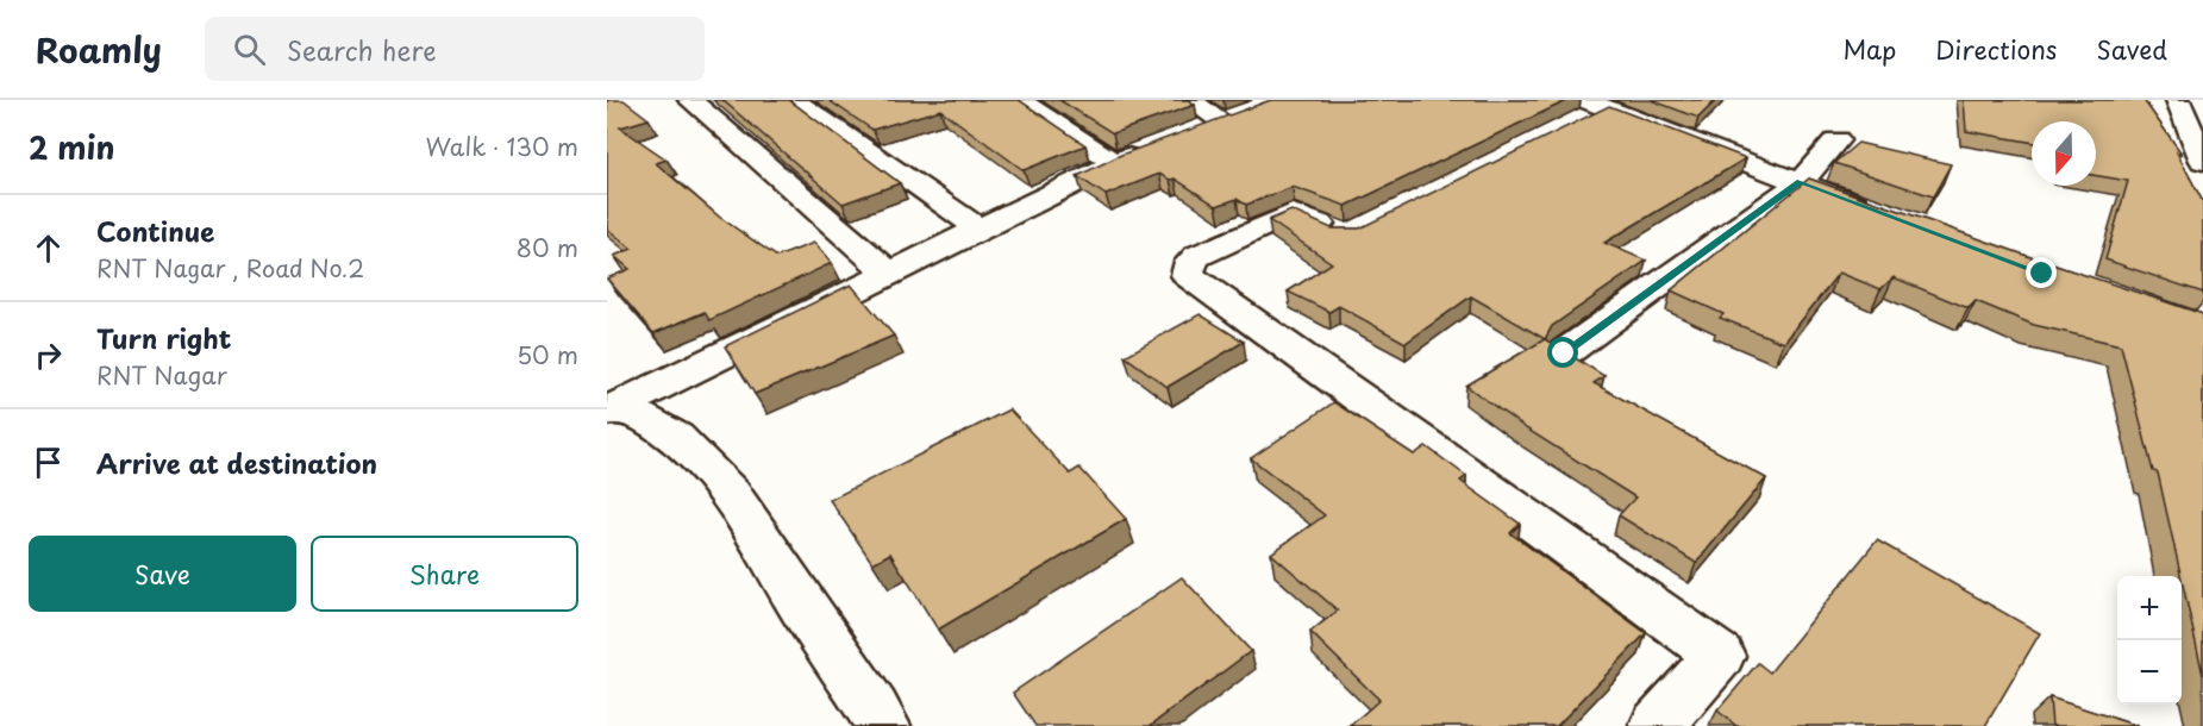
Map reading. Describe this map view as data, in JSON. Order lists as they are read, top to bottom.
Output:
{
  "north": "bottom",
  "page": {
    "header": "Roamly",
    "search": "Search here",
    "nav": ["Map", "Directions", "Saved"],
    "heading": ["2 min", "Walk · 130 m"],
    "list": [
      ["Continue", "RNT Nagar , Road No.2", "80 m"],
      ["Turn right", "RNT Nagar", "50 m"],
      "Arrive at destination"
    ],
    "buttons": ["Save", "Share"],
    "map_buttons": ["+", "−"]
  }
}
